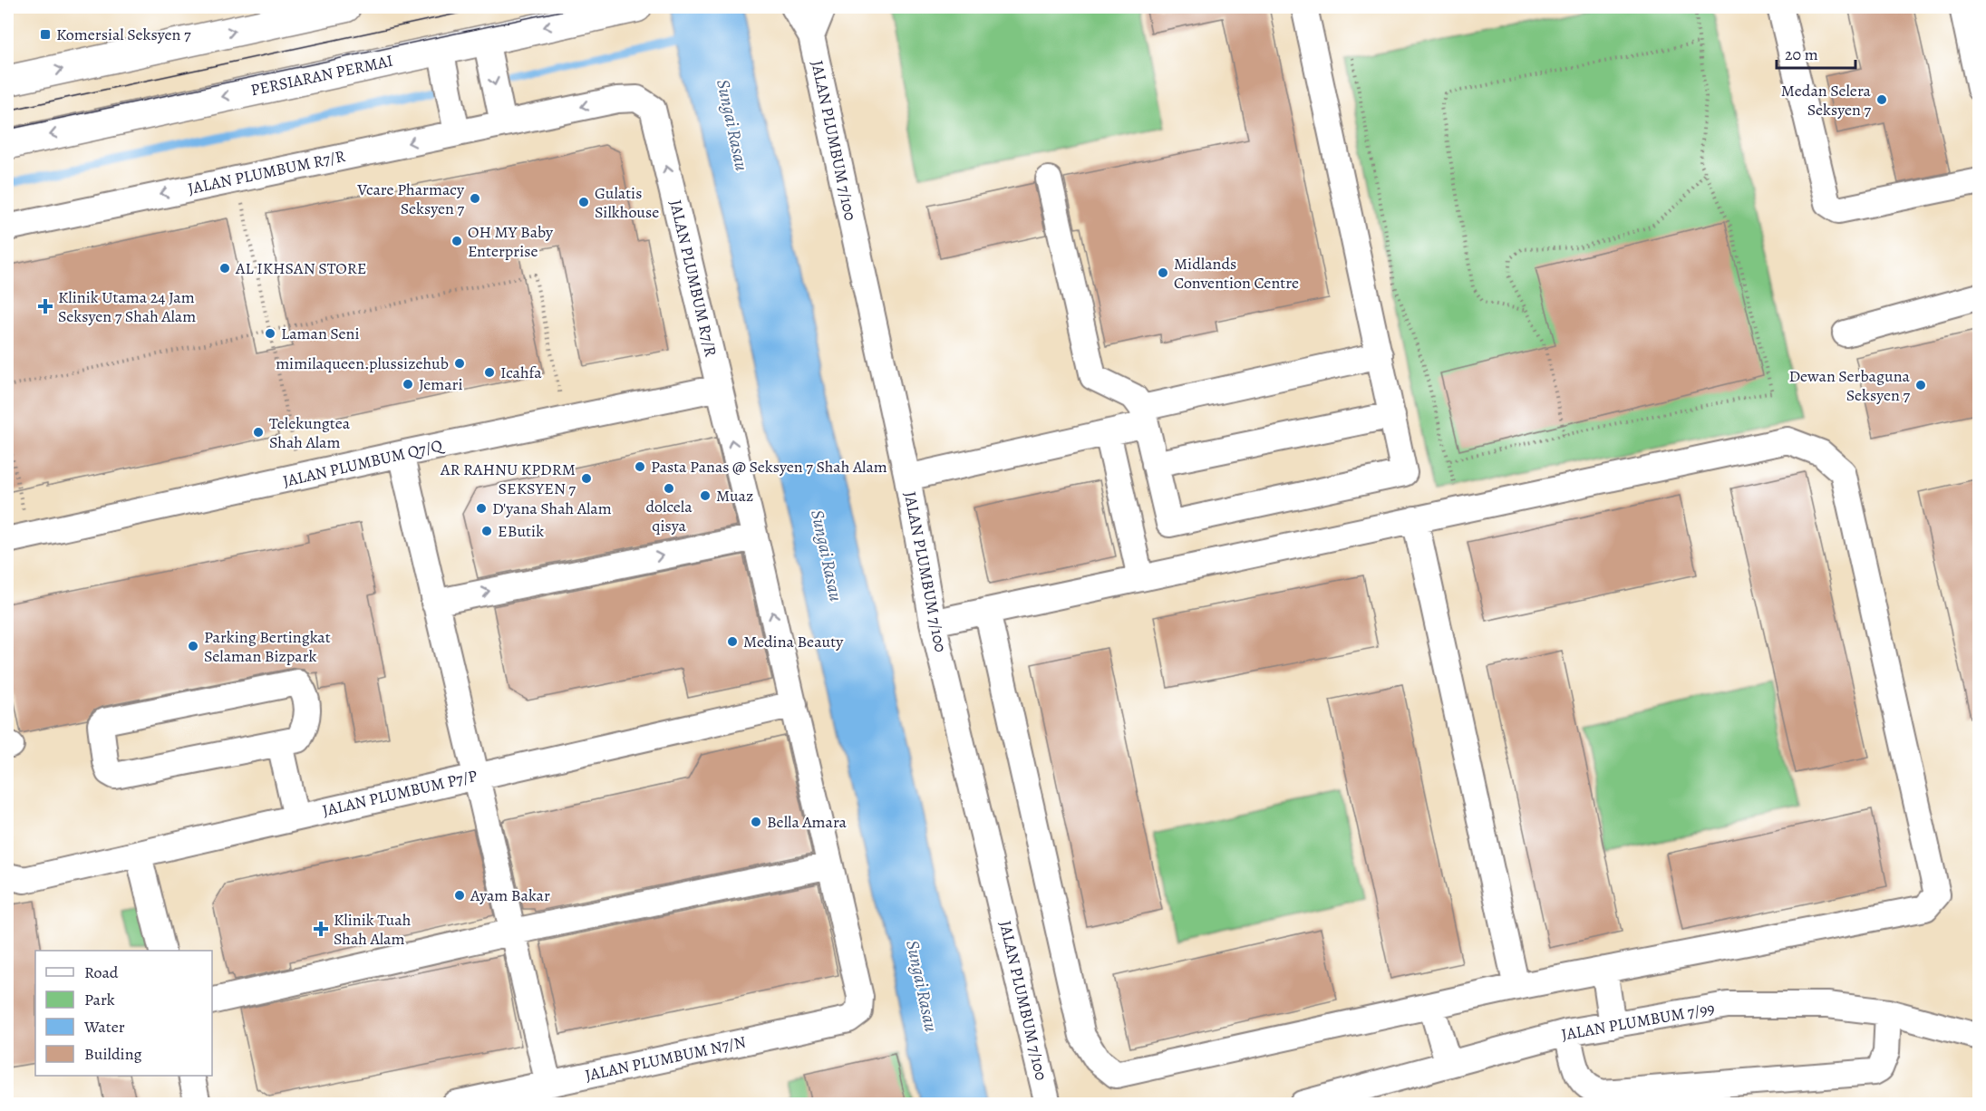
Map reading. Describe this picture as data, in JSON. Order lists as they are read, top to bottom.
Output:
{
  "streets": {
    "main road": ["PERSIARAN PERMAI"],
    "street": [
      "JALAN PLUMBUM 7/100",
      "JALAN PLUMBUM R7/R",
      "JALAN PLUMBUM Q7/Q",
      "JALAN PLUMBUM P7/P",
      "JALAN PLUMBUM 7/99",
      "JALAN PLUMBUM N7/N"
    ]
  },
  "crossings": [
    ["JALAN PLUMBUM R7/R", "JALAN PLUMBUM Q7/Q"],
    ["JALAN PLUMBUM R7/R", "JALAN PLUMBUM P7/P"],
    ["JALAN PLUMBUM R7/R", "JALAN PLUMBUM N7/N"]
  ],
  "water": ["Sungai Rasau"],
  "places": {
    "transit": ["Komersial Seksyen 7"],
    "other": [
      "Medan Selera Seksyen 7",
      "Vcare Pharmacy Seksyen 7",
      "Gulatis Silkhouse",
      "OH MY Baby Enterprise",
      "AL IKHSAN STORE",
      "Midlands Convention Centre",
      "Laman Seni",
      "mimilaqueen.plussizehub",
      "Icahfa",
      "Jemari",
      "Dewan Serbaguna Seksyen 7",
      "Telekungtea Shah Alam",
      "Pasta Panas @ Seksyen 7 Shah Alam",
      "AR RAHNU KPDRM SEKSYEN 7",
      "dolcela qisya",
      "Muaz",
      "D'yana Shah Alam",
      "EButik",
      "Medina Beauty",
      "Parking Bertingkat Selaman Bizpark",
      "Bella Amara",
      "Ayam Bakar"
    ],
    "health": ["Klinik Utama 24 Jam Seksyen 7 Shah Alam", "Klinik Tuah Shah Alam"]
  },
  "legend": [
    "Road",
    "Park",
    "Water",
    "Building"
  ],
  "scale_bar": "20 m"
}
